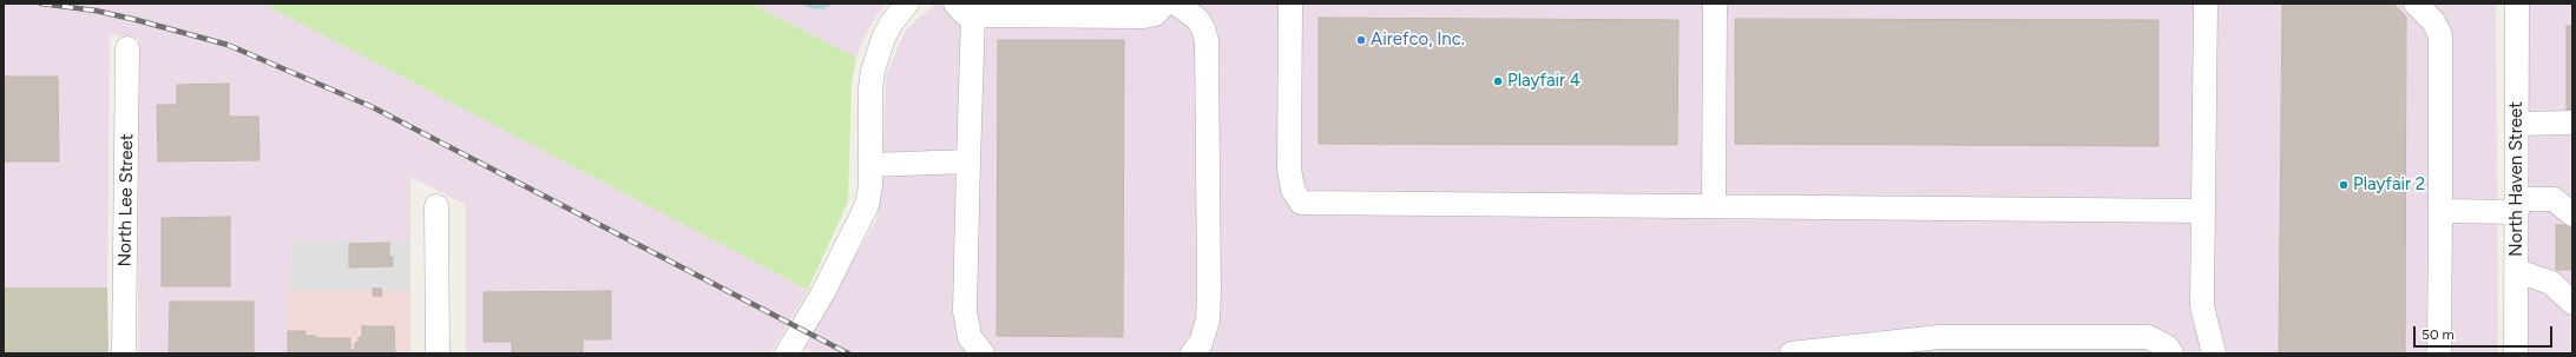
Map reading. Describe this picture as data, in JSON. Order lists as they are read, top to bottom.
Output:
{
  "streets": {
    "street": ["North Haven Street", "North Lee Street"]
  },
  "places": ["Airefco, Inc.", "Playfair 4", "Playfair 2"],
  "scale_bar": "50 m"
}
